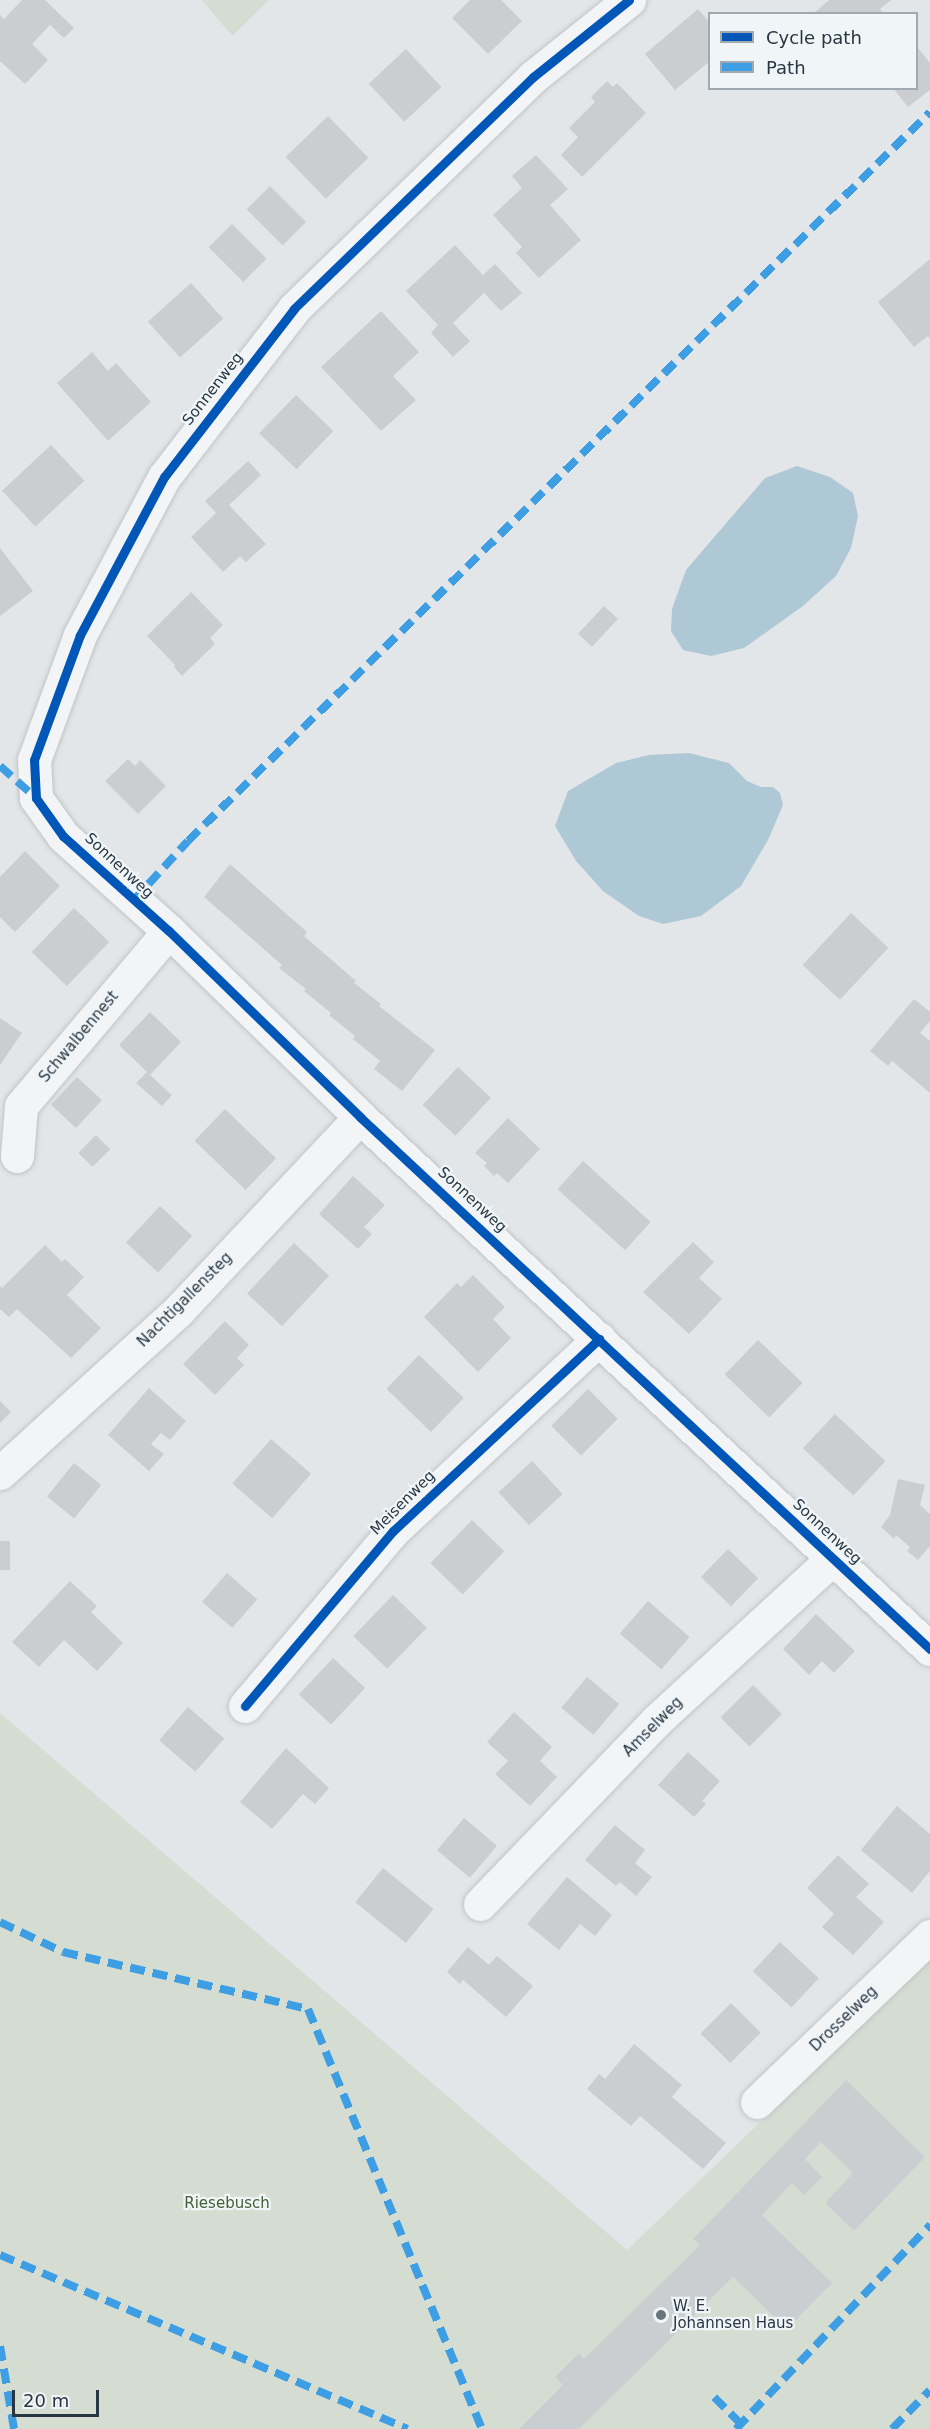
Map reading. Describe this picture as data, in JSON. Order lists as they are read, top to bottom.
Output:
{
  "streets": {
    "street": [
      "Sonnenweg",
      "Schwalbennest",
      "Nachtigallensteg",
      "Meisenweg",
      "Amselweg",
      "Drosselweg"
    ]
  },
  "crossings": [
    ["Sonnenweg", "Schwalbennest"],
    ["Sonnenweg", "Nachtigallensteg"],
    ["Sonnenweg", "Meisenweg"],
    ["Sonnenweg", "Amselweg"]
  ],
  "parks": ["Riesebusch"],
  "places": ["W. E. Johannsen Haus"],
  "legend": ["Cycle path", "Path"],
  "scale_bar": "20 m"
}
